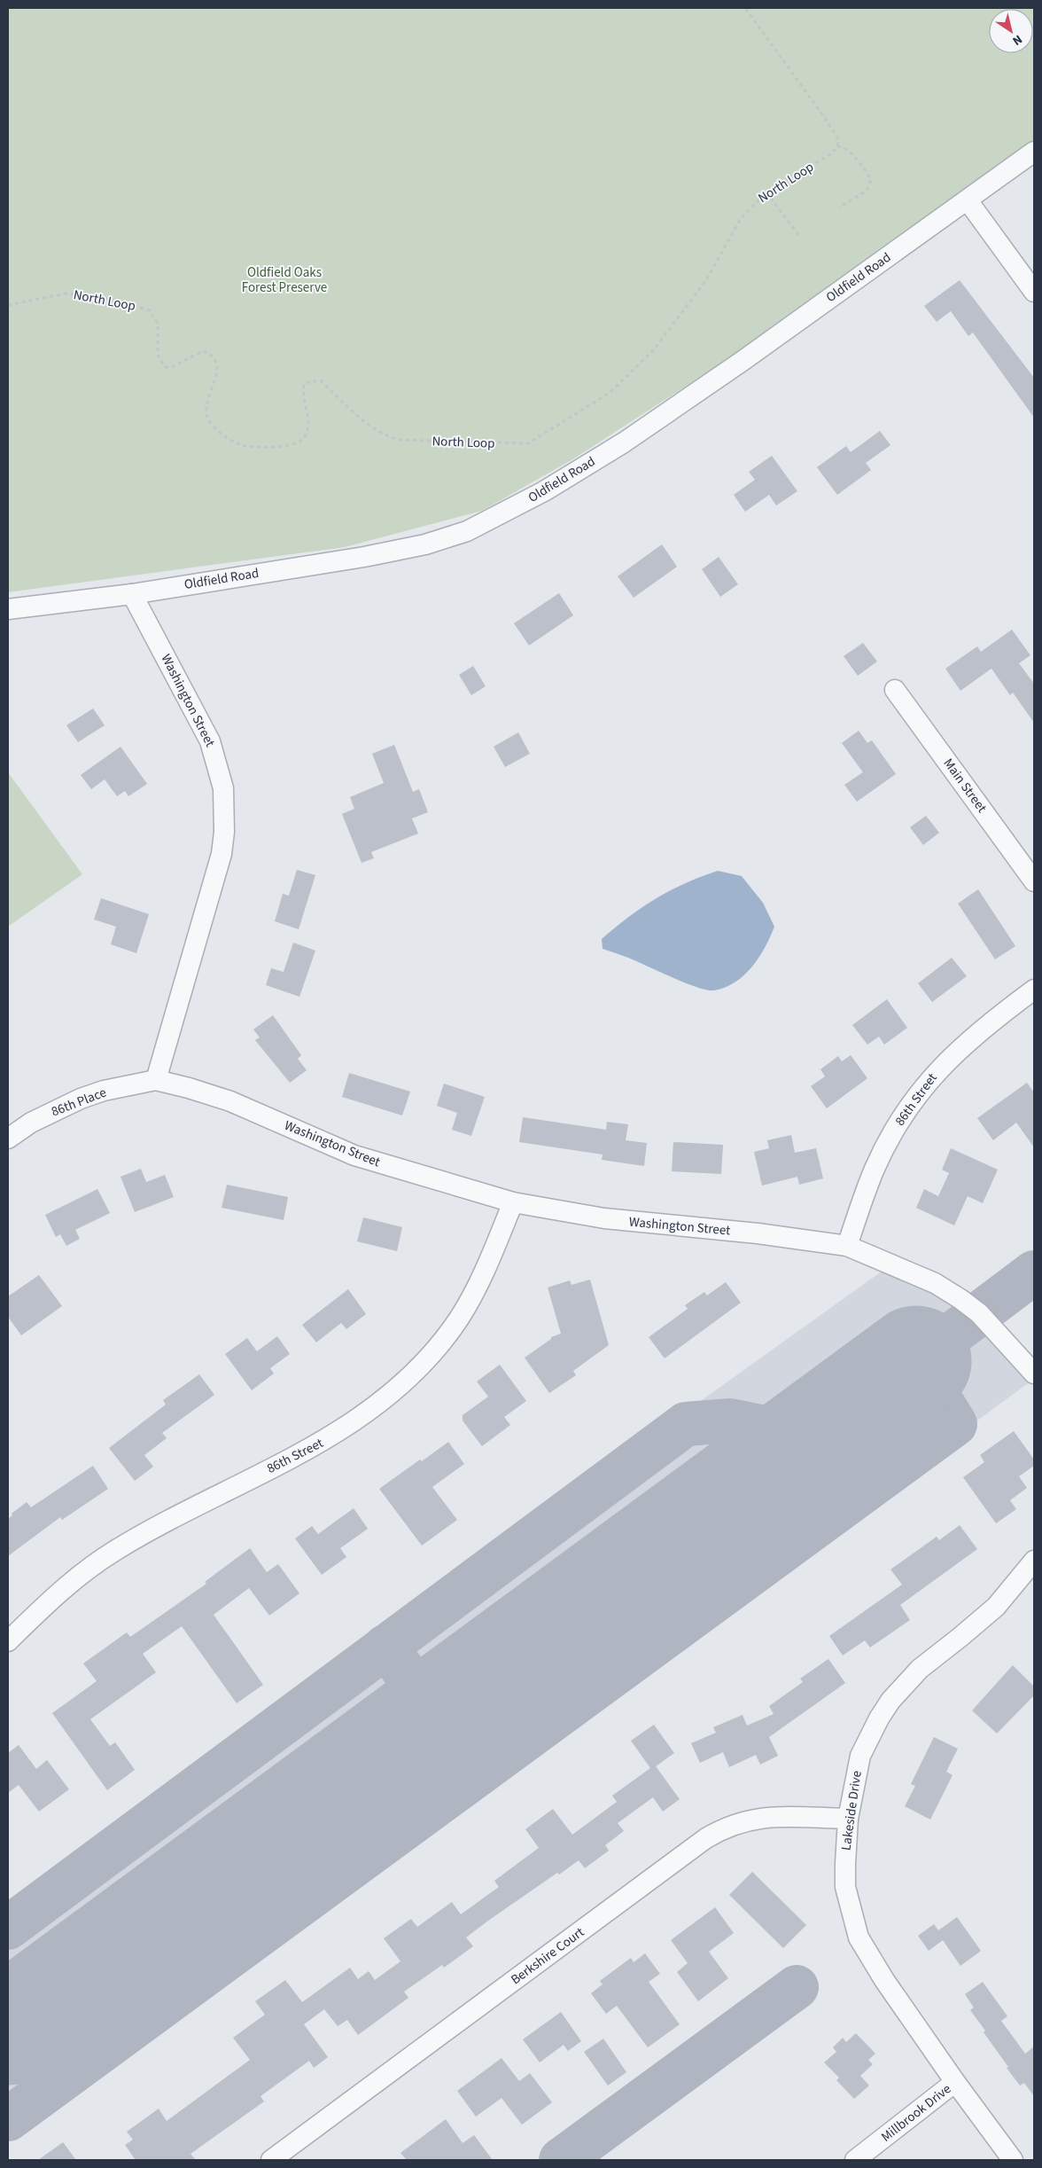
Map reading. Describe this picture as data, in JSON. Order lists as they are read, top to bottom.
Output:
{
  "streets": {
    "street": [
      "Oldfield Road",
      "Washington Street",
      "Main Street",
      "86th Street",
      "86th Place",
      "Lakeside Drive",
      "Berkshire Court",
      "Millbrook Drive"
    ],
    "path": ["North Loop"]
  },
  "crossings": [
    ["Oldfield Road", "Washington Street"],
    ["Washington Street", "86th Street"],
    ["Washington Street", "86th Place"],
    ["Lakeside Drive", "Berkshire Court"],
    ["Lakeside Drive", "Millbrook Drive"]
  ],
  "parks": ["Oldfield Oaks Forest Preserve"],
  "north": "bottom right"
}
